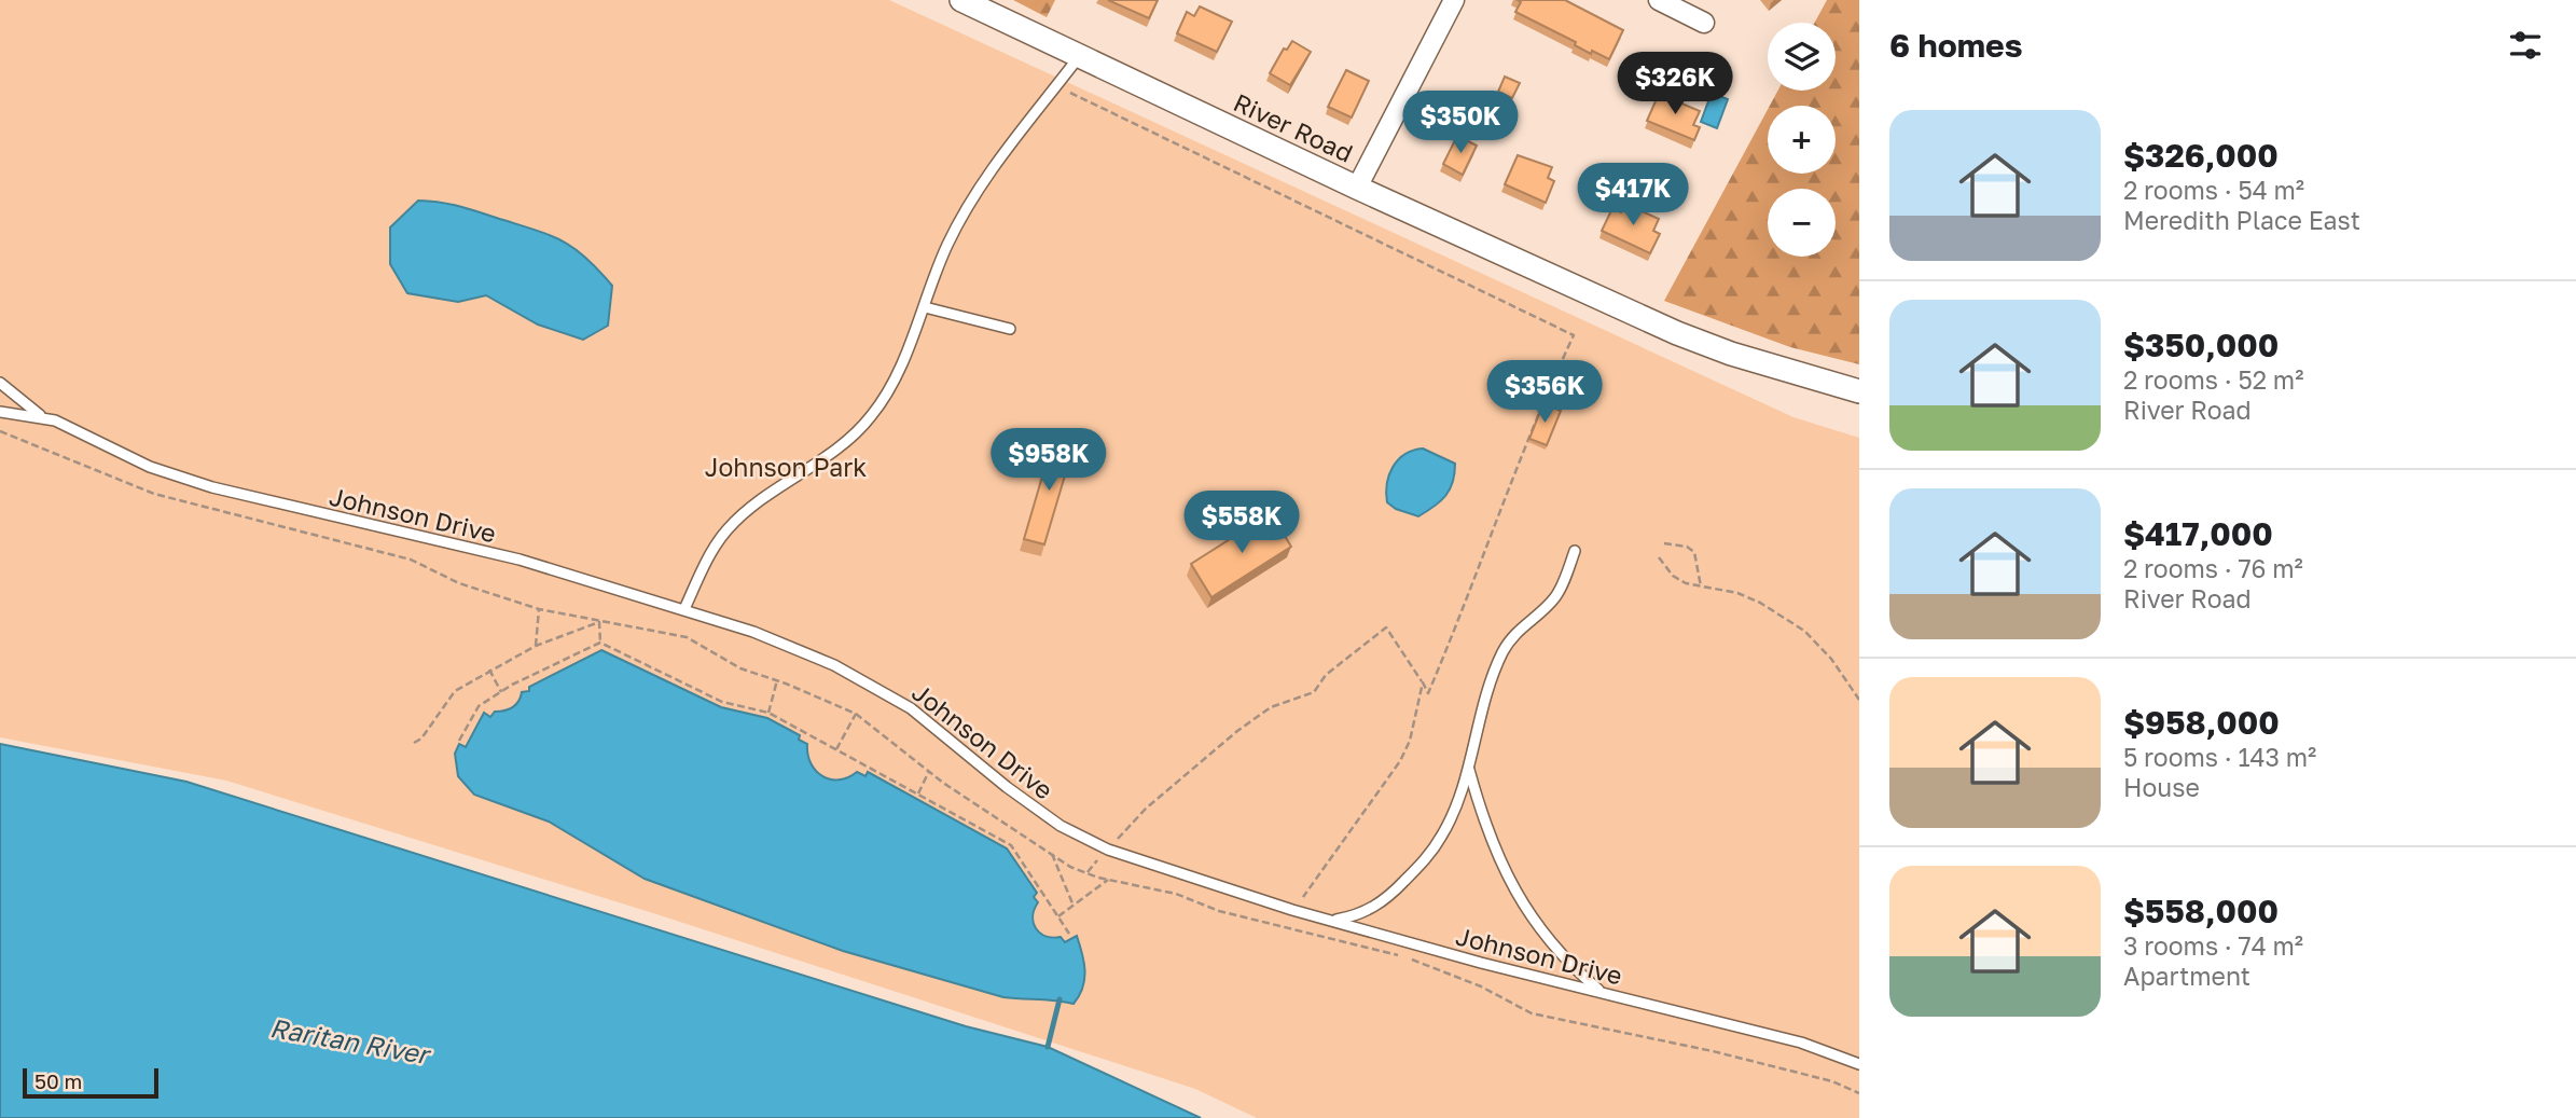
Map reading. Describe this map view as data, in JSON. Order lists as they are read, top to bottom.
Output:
{
  "streets": {
    "street": ["River Road"],
    "lane": ["Johnson Drive"]
  },
  "water": ["Raritan River"],
  "parks": ["Johnson Park"],
  "scale_bar": "50 m",
  "page": {
    "heading": "6 homes",
    "map_buttons": ["+", "−"],
    "price": [
      "$326K",
      "$350K",
      "$417K",
      "$356K",
      "$958K",
      "$558K"
    ],
    "list": [
      {
        "name": "$326,000",
        "note": "2 rooms · 54 m² · Meredith Place East"
      },
      {
        "name": "$350,000",
        "note": "2 rooms · 52 m² · River Road"
      },
      {
        "name": "$417,000",
        "note": "2 rooms · 76 m² · River Road"
      },
      {
        "name": "$958,000",
        "note": "5 rooms · 143 m² · House"
      },
      {
        "name": "$558,000",
        "note": "3 rooms · 74 m² · Apartment"
      }
    ],
    "scale": "50 m"
  }
}
